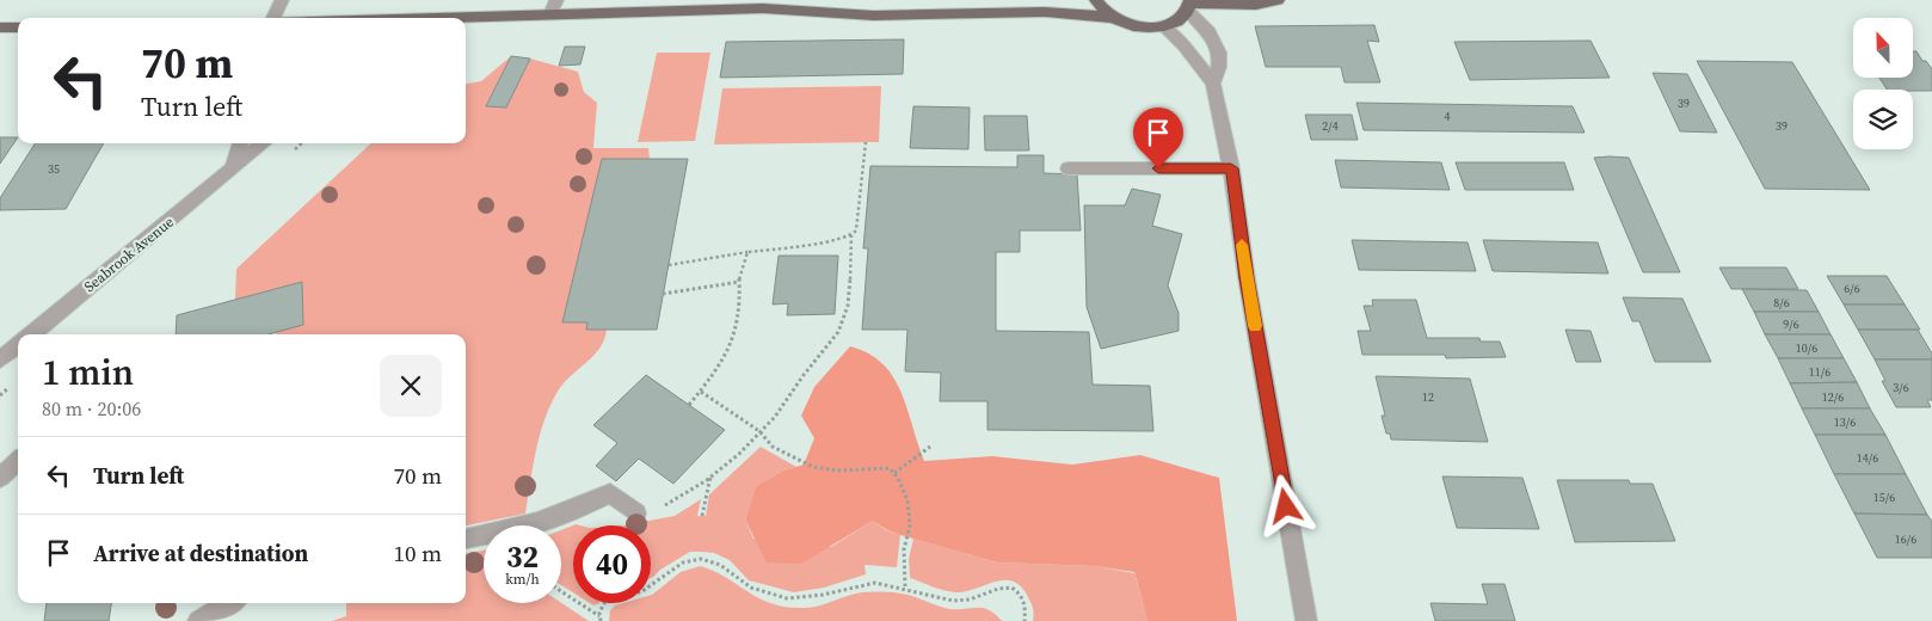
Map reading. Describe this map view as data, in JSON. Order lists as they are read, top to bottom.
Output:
{
  "streets": {
    "street": ["Seabrook Avenue"]
  },
  "house_numbers": [
    "39",
    "4",
    "2/4",
    "39",
    "35",
    "6/6",
    "8/6",
    "9/6",
    "10/6",
    "11/6",
    "3/6",
    "12",
    "12/6",
    "13/6",
    "14/6",
    "15/6",
    "16/6"
  ],
  "north": "top",
  "page": {
    "turn": ["70 m", "Turn left"],
    "heading": ["1 min", "80 m · 20:06"],
    "list": [
      {
        "name": "Turn left",
        "value": "70 m"
      },
      {
        "name": "Arrive at destination",
        "value": "10 m"
      }
    ],
    "speed": "32 km/h",
    "limit": "40"
  }
}
